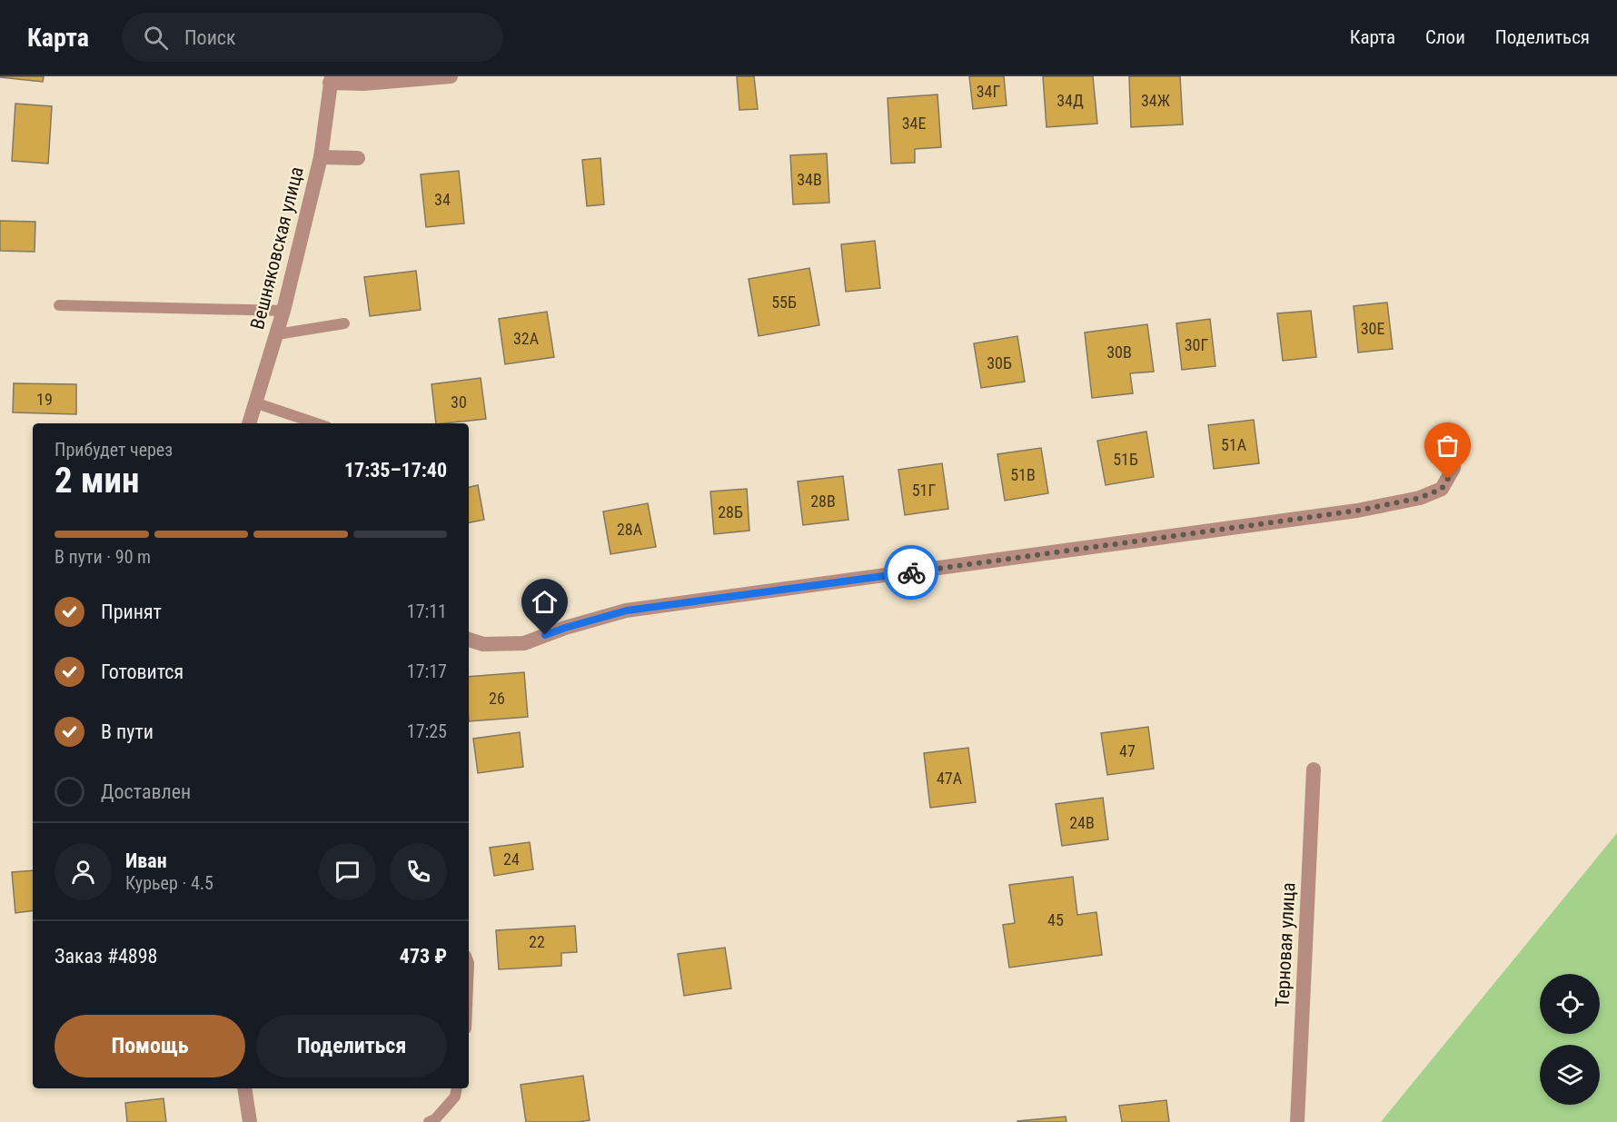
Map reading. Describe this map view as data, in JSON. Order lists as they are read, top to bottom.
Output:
{
  "streets": {
    "street": ["Вешняковская улица", "Терновая улица"]
  },
  "house_numbers": [
    "34Г",
    "34Д",
    "34Ж",
    "34Е",
    "34В",
    "34",
    "55Б",
    "30Е",
    "32А",
    "30Г",
    "30В",
    "30Б",
    "19",
    "30",
    "51А",
    "51Б",
    "51В",
    "51Г",
    "28В",
    "28Б",
    "28А",
    "26",
    "47",
    "47А",
    "24В",
    "24",
    "45",
    "22"
  ],
  "page": {
    "header": "Карта",
    "search": "Поиск",
    "nav": ["Карта", "Слои", "Поделиться"],
    "heading": ["2 мин", "Прибудет через", "17:35–17:40"],
    "panel": [
      "Иван",
      "Курьер · 4.5",
      "Заказ #4898",
      "473 ₽"
    ],
    "bar": "В пути · 90 m",
    "list": [
      ["Принят", "17:11"],
      ["Готовится", "17:17"],
      ["В пути", "17:25"],
      "Доставлен"
    ],
    "buttons": ["Помощь", "Поделиться"]
  }
}
